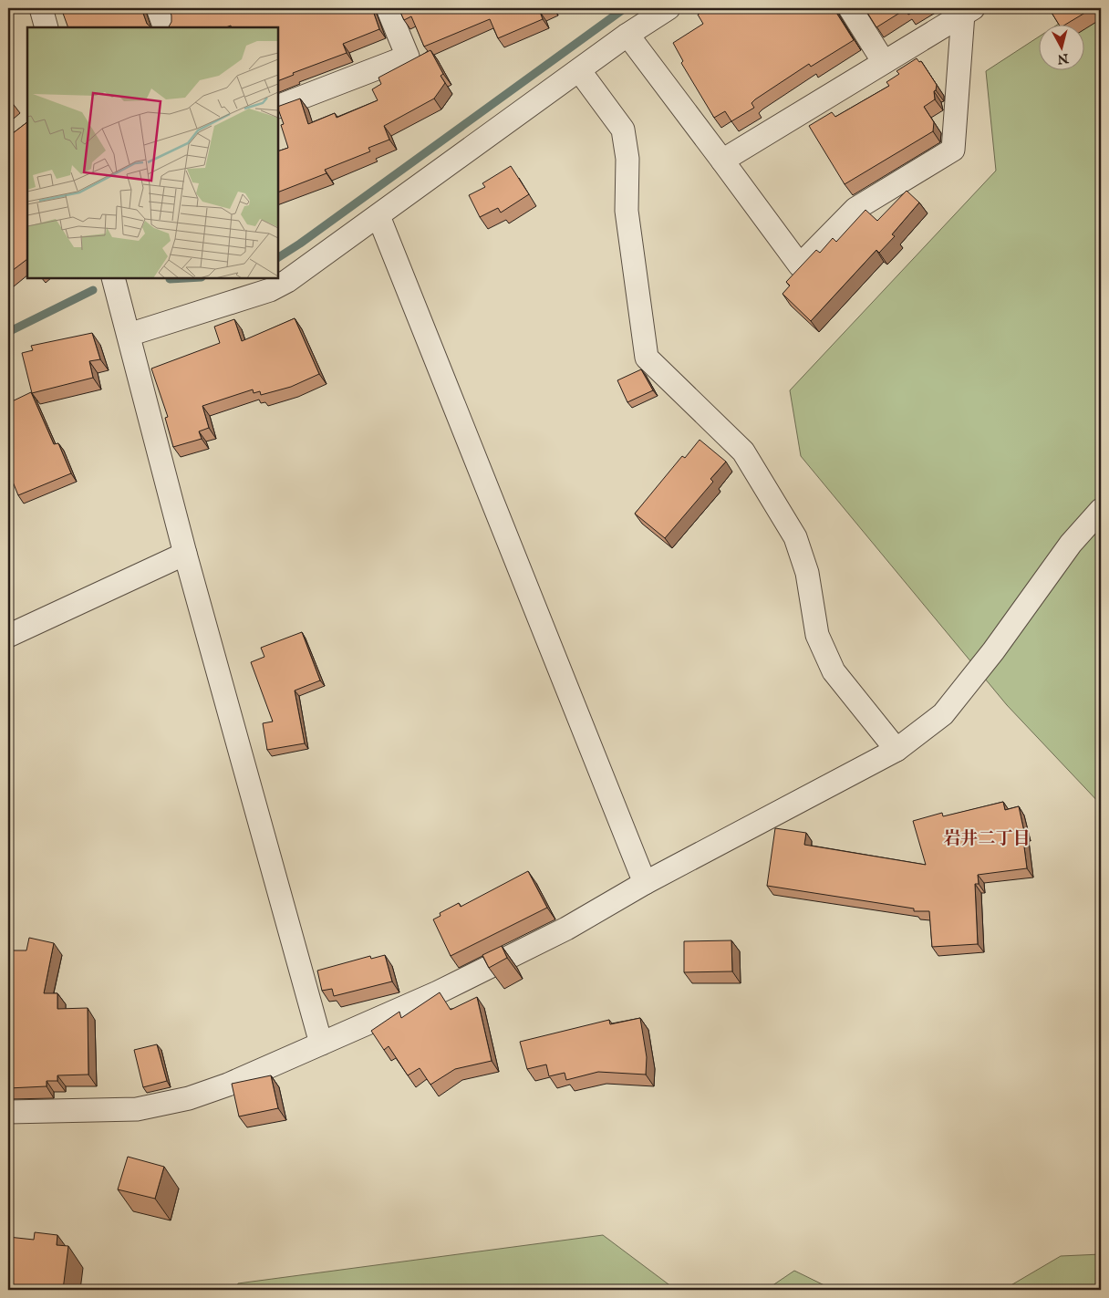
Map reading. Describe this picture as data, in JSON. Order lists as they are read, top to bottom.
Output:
{
  "districts": ["岩井二丁目"],
  "north": "bottom"
}
